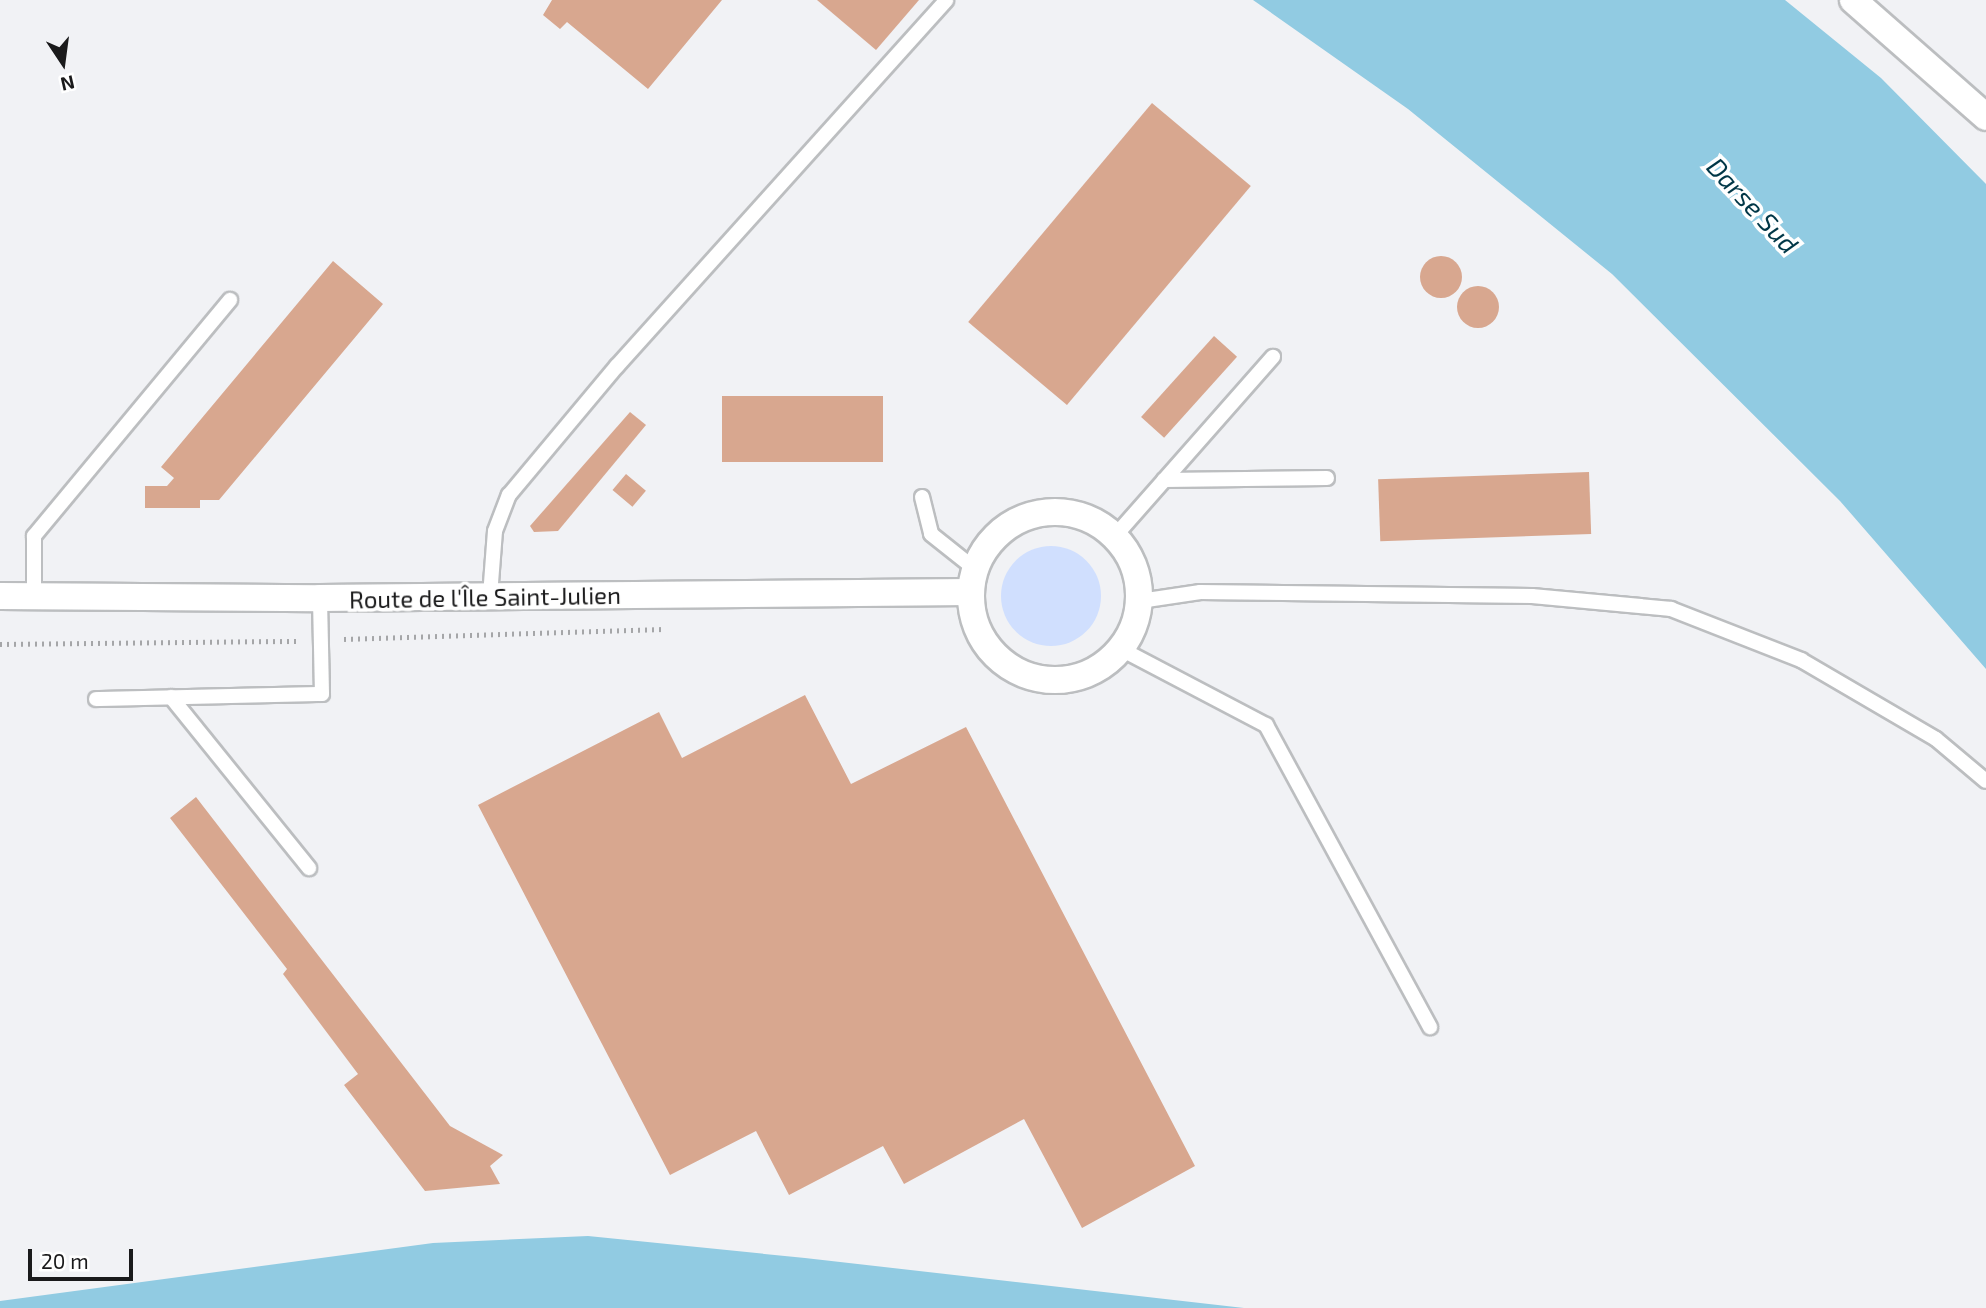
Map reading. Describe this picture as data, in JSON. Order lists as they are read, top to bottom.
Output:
{
  "streets": {
    "street": ["Route de l'Île Saint-Julien"]
  },
  "water": ["Darse Sud"],
  "scale_bar": "20 m",
  "north": "bottom"
}
